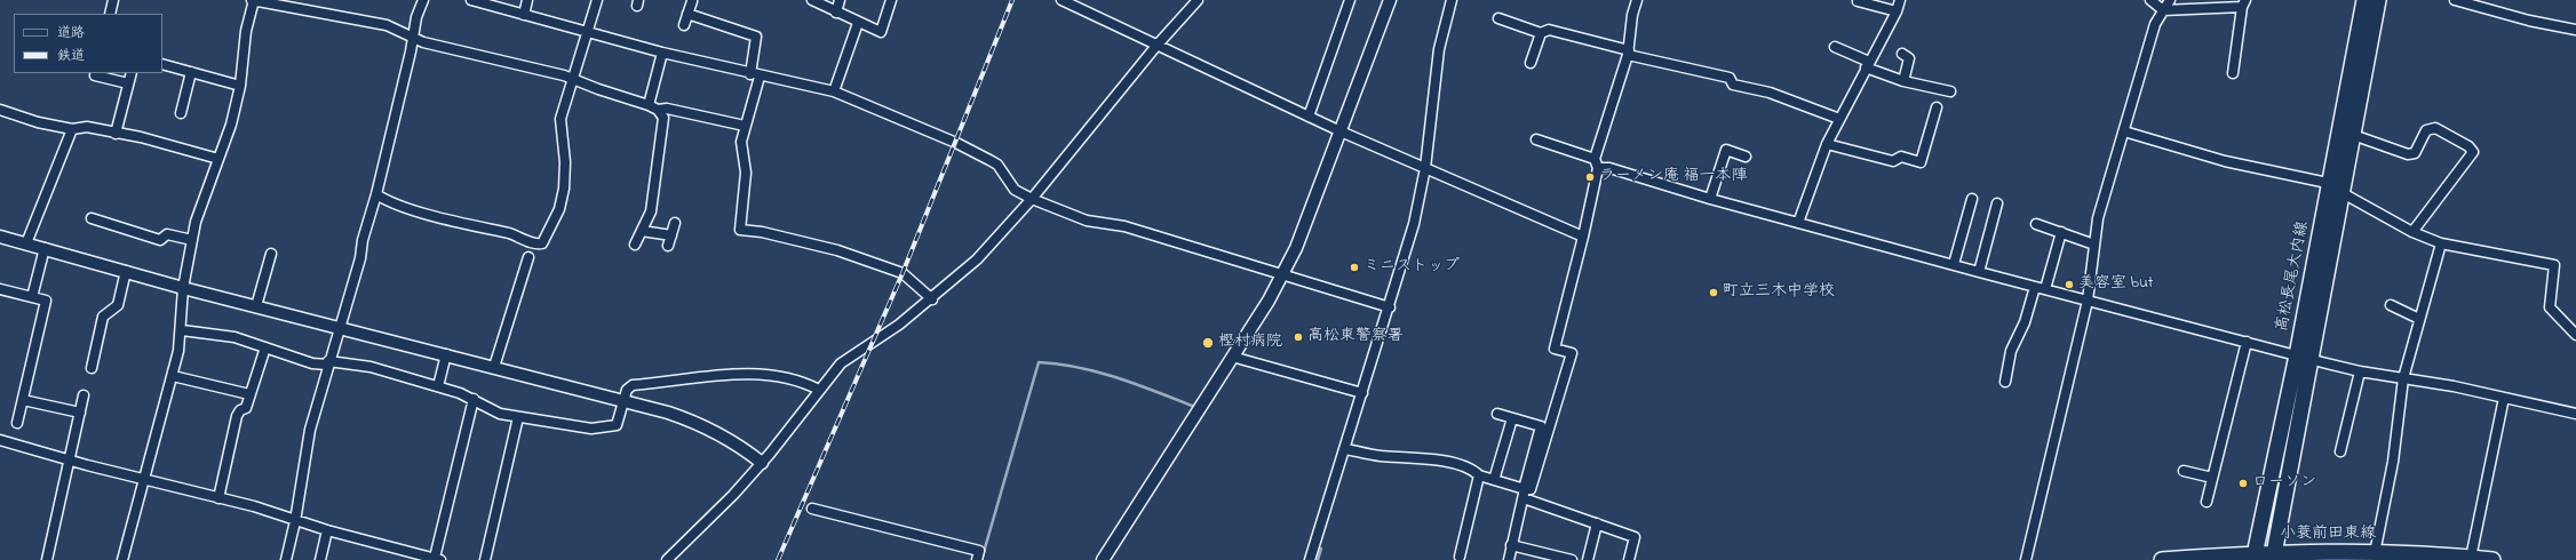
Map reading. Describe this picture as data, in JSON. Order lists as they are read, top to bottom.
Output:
{
  "streets": {
    "main road": ["高松長尾大内線", "小蓑前田東線"]
  },
  "crossings": [
    ["高松長尾大内線", "小蓑前田東線"]
  ],
  "places": [
    "ラーメン庵 福一本陣",
    "ミニストップ",
    "美容室 but",
    "町立三木中学校",
    "高松東警察署",
    "樫村病院",
    "ローソン"
  ],
  "legend": ["道路", "鉄道"]
}
